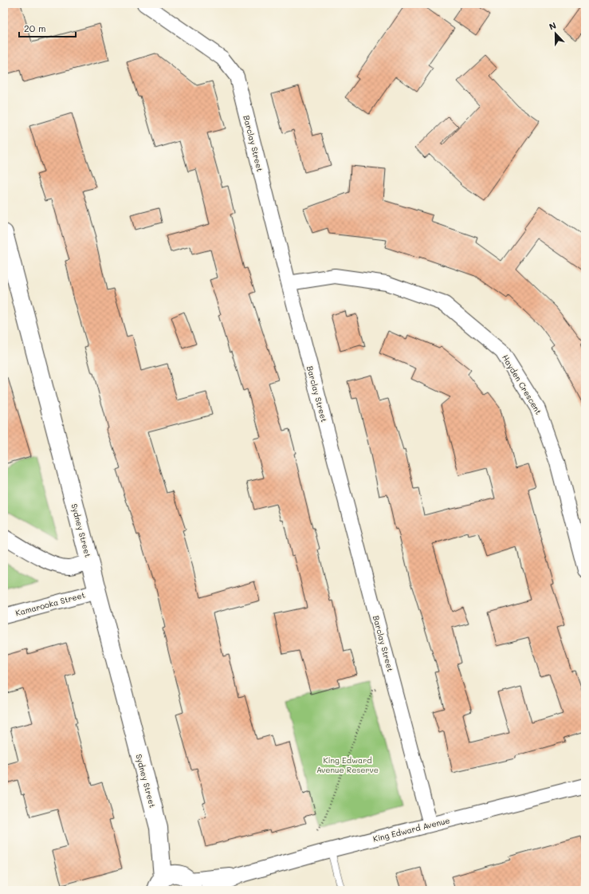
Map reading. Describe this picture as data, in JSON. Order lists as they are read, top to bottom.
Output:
{
  "streets": {
    "street": [
      "Barclay Street",
      "Hayden Crescent",
      "Sydney Street",
      "Kamarooka Street",
      "King Edward Avenue"
    ]
  },
  "crossings": [
    ["Barclay Street", "Hayden Crescent"],
    ["Barclay Street", "King Edward Avenue"],
    ["Sydney Street", "Kamarooka Street"],
    ["Sydney Street", "King Edward Avenue"]
  ],
  "parks": ["King Edward Avenue Reserve"],
  "scale_bar": "20 m",
  "north": "top"
}
